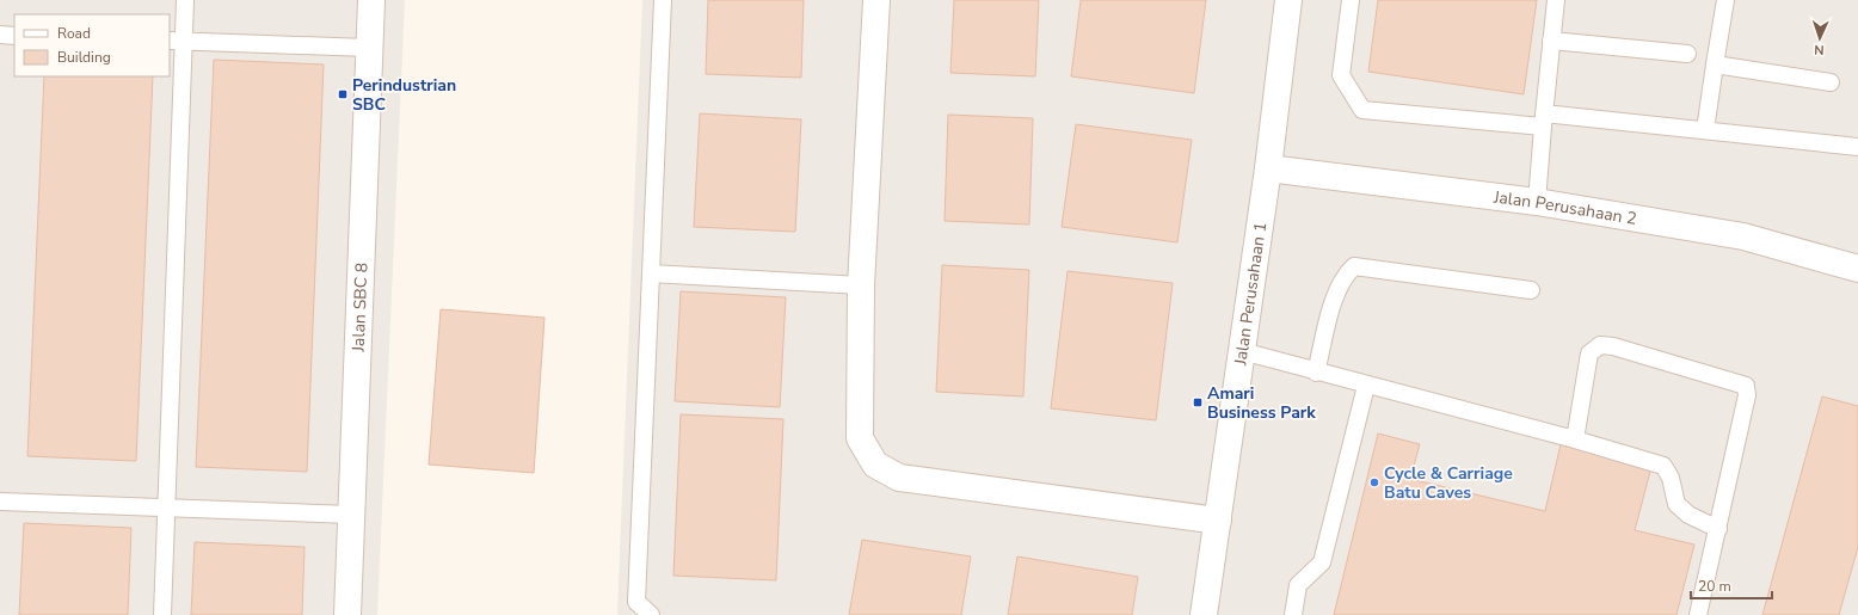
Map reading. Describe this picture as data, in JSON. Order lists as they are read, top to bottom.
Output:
{
  "streets": {
    "street": ["Jalan Perusahaan 2", "Jalan Perusahaan 1", "Jalan SBC 8"]
  },
  "crossings": [
    ["Jalan Perusahaan 2", "Jalan Perusahaan 1"]
  ],
  "places": {
    "transit": ["Perindustrian SBC", "Amari Business Park"],
    "other": ["Cycle & Carriage Batu Caves"]
  },
  "legend": ["Road", "Building"],
  "scale_bar": "20 m",
  "north": "bottom"
}
